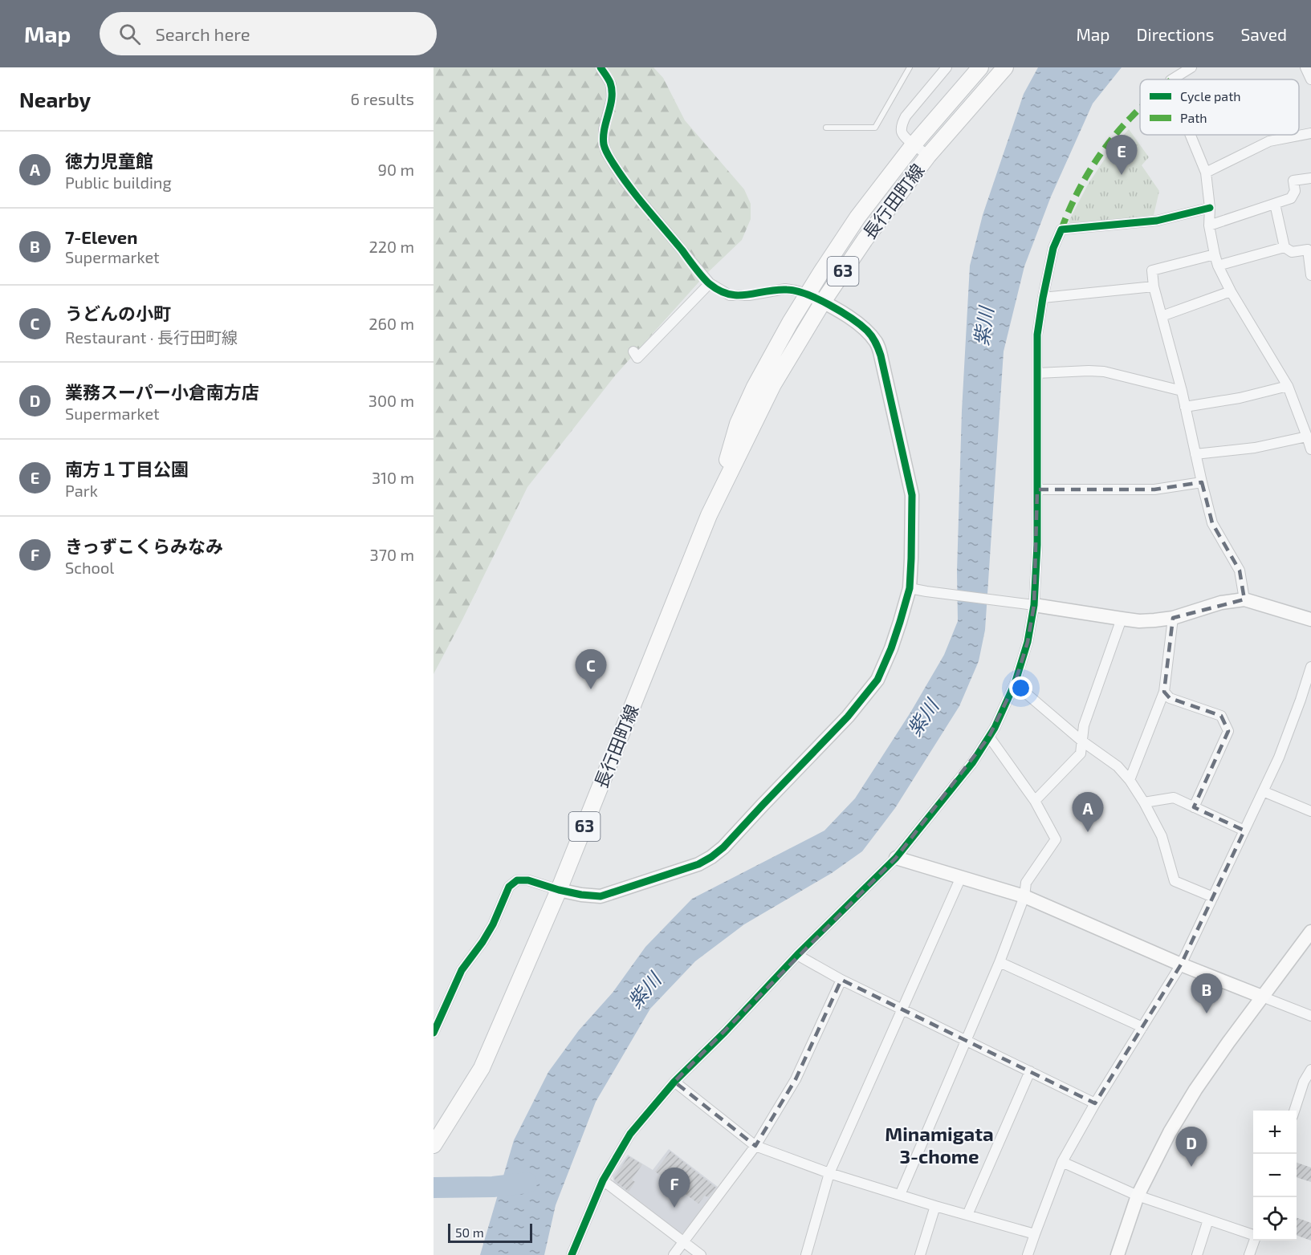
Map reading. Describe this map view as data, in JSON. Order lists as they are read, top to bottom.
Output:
{
  "streets": {
    "main road": ["長行田町線", "63"]
  },
  "districts": ["Minamigata 3-chome"],
  "water": ["紫川"],
  "legend": ["Cycle path", "Path"],
  "scale_bar": "50 m",
  "page": {
    "header": "Map",
    "search": "Search here",
    "nav": ["Map", "Directions", "Saved"],
    "heading": ["Nearby", "6 results"],
    "list": [
      {
        "mark": "A",
        "name": "徳力児童館",
        "note": "Public building",
        "value": "90 m"
      },
      {
        "mark": "B",
        "name": "7-Eleven",
        "note": "Supermarket",
        "value": "220 m"
      },
      {
        "mark": "C",
        "name": "うどんの小町",
        "note": "Restaurant · 長行田町線",
        "value": "260 m"
      },
      {
        "mark": "D",
        "name": "業務スーパー小倉南方店",
        "note": "Supermarket",
        "value": "300 m"
      },
      {
        "mark": "E",
        "name": "南方１丁目公園",
        "note": "Park",
        "value": "310 m"
      },
      {
        "mark": "F",
        "name": "きっずこくらみなみ",
        "note": "School",
        "value": "370 m"
      }
    ],
    "pins": [
      "E",
      "C",
      "A",
      "B",
      "D",
      "F"
    ],
    "map_buttons": ["+", "−"],
    "scale": "50 m"
  }
}
